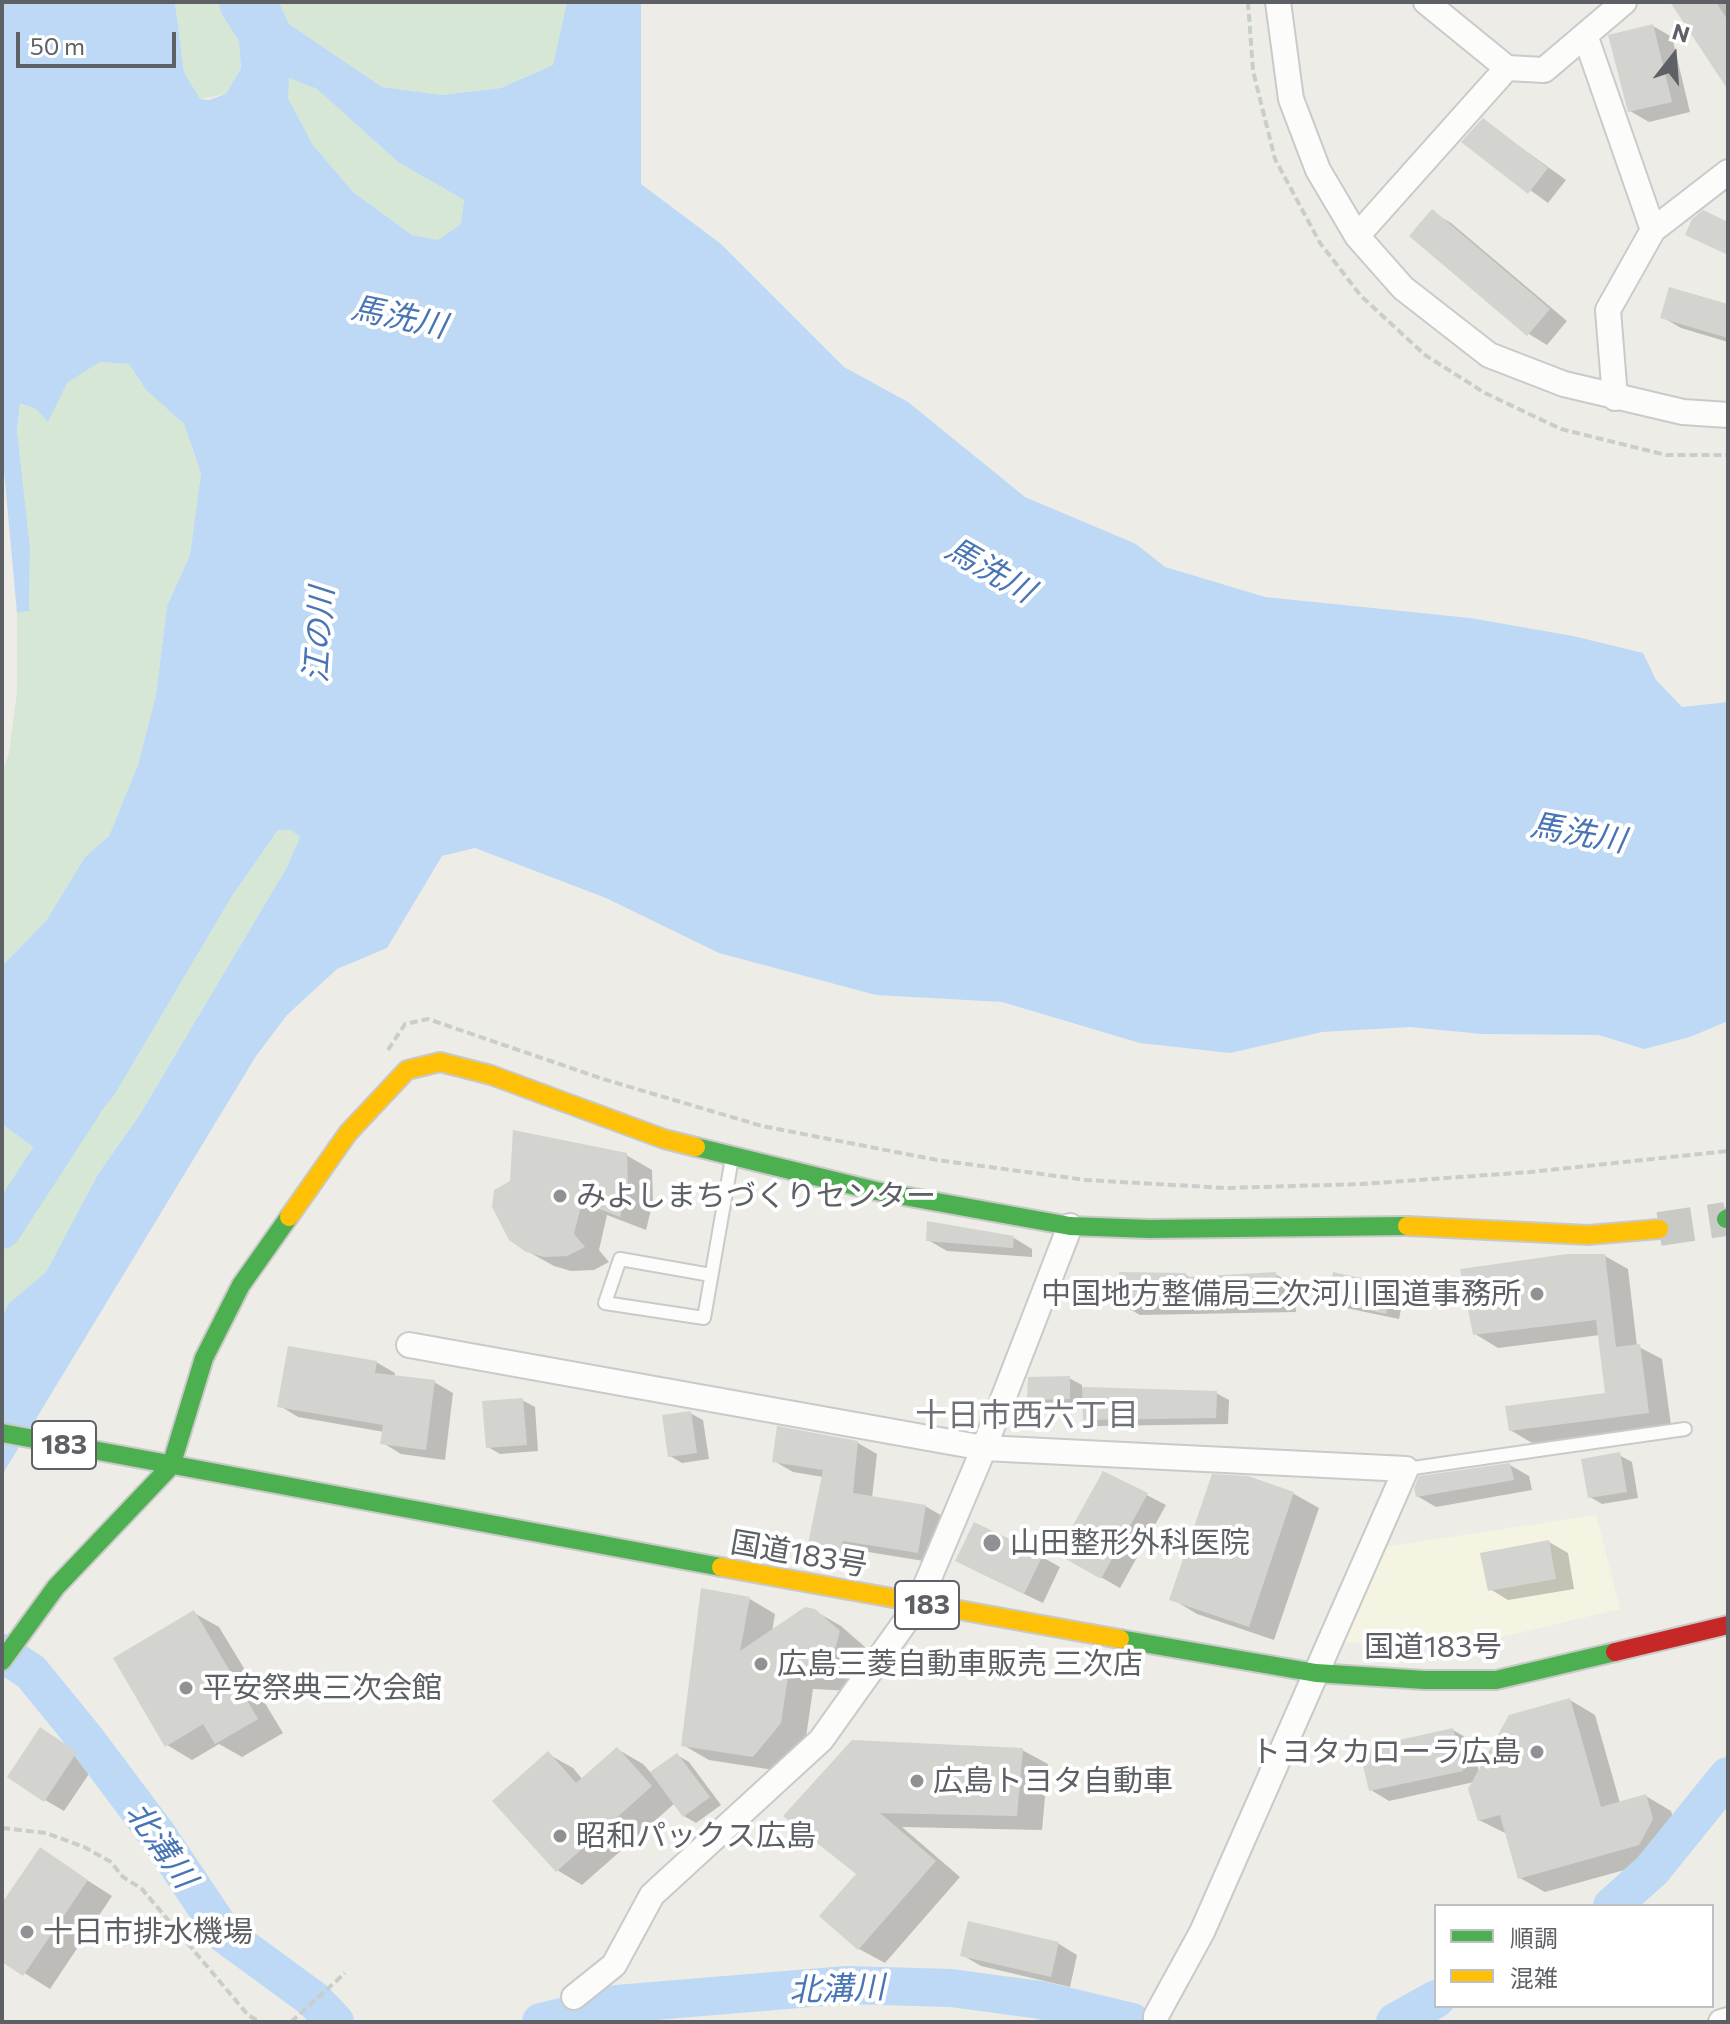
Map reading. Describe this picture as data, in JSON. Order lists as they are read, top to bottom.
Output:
{
  "streets": {
    "main road": ["183", "国道183号"]
  },
  "districts": ["十日市西六丁目"],
  "water": ["馬洗川", "江の川", "北溝川"],
  "places": [
    "みよしまちづくりセンター",
    "中国地方整備局三次河川国道事務所",
    "山田整形外科医院",
    "広島三菱自動車販売 三次店",
    "平安祭典三次会館",
    "トヨタカローラ広島",
    "広島トヨタ自動車",
    "昭和パックス広島",
    "十日市排水機場"
  ],
  "legend": ["順調", "混雑"],
  "scale_bar": "50 m",
  "north": "top"
}
